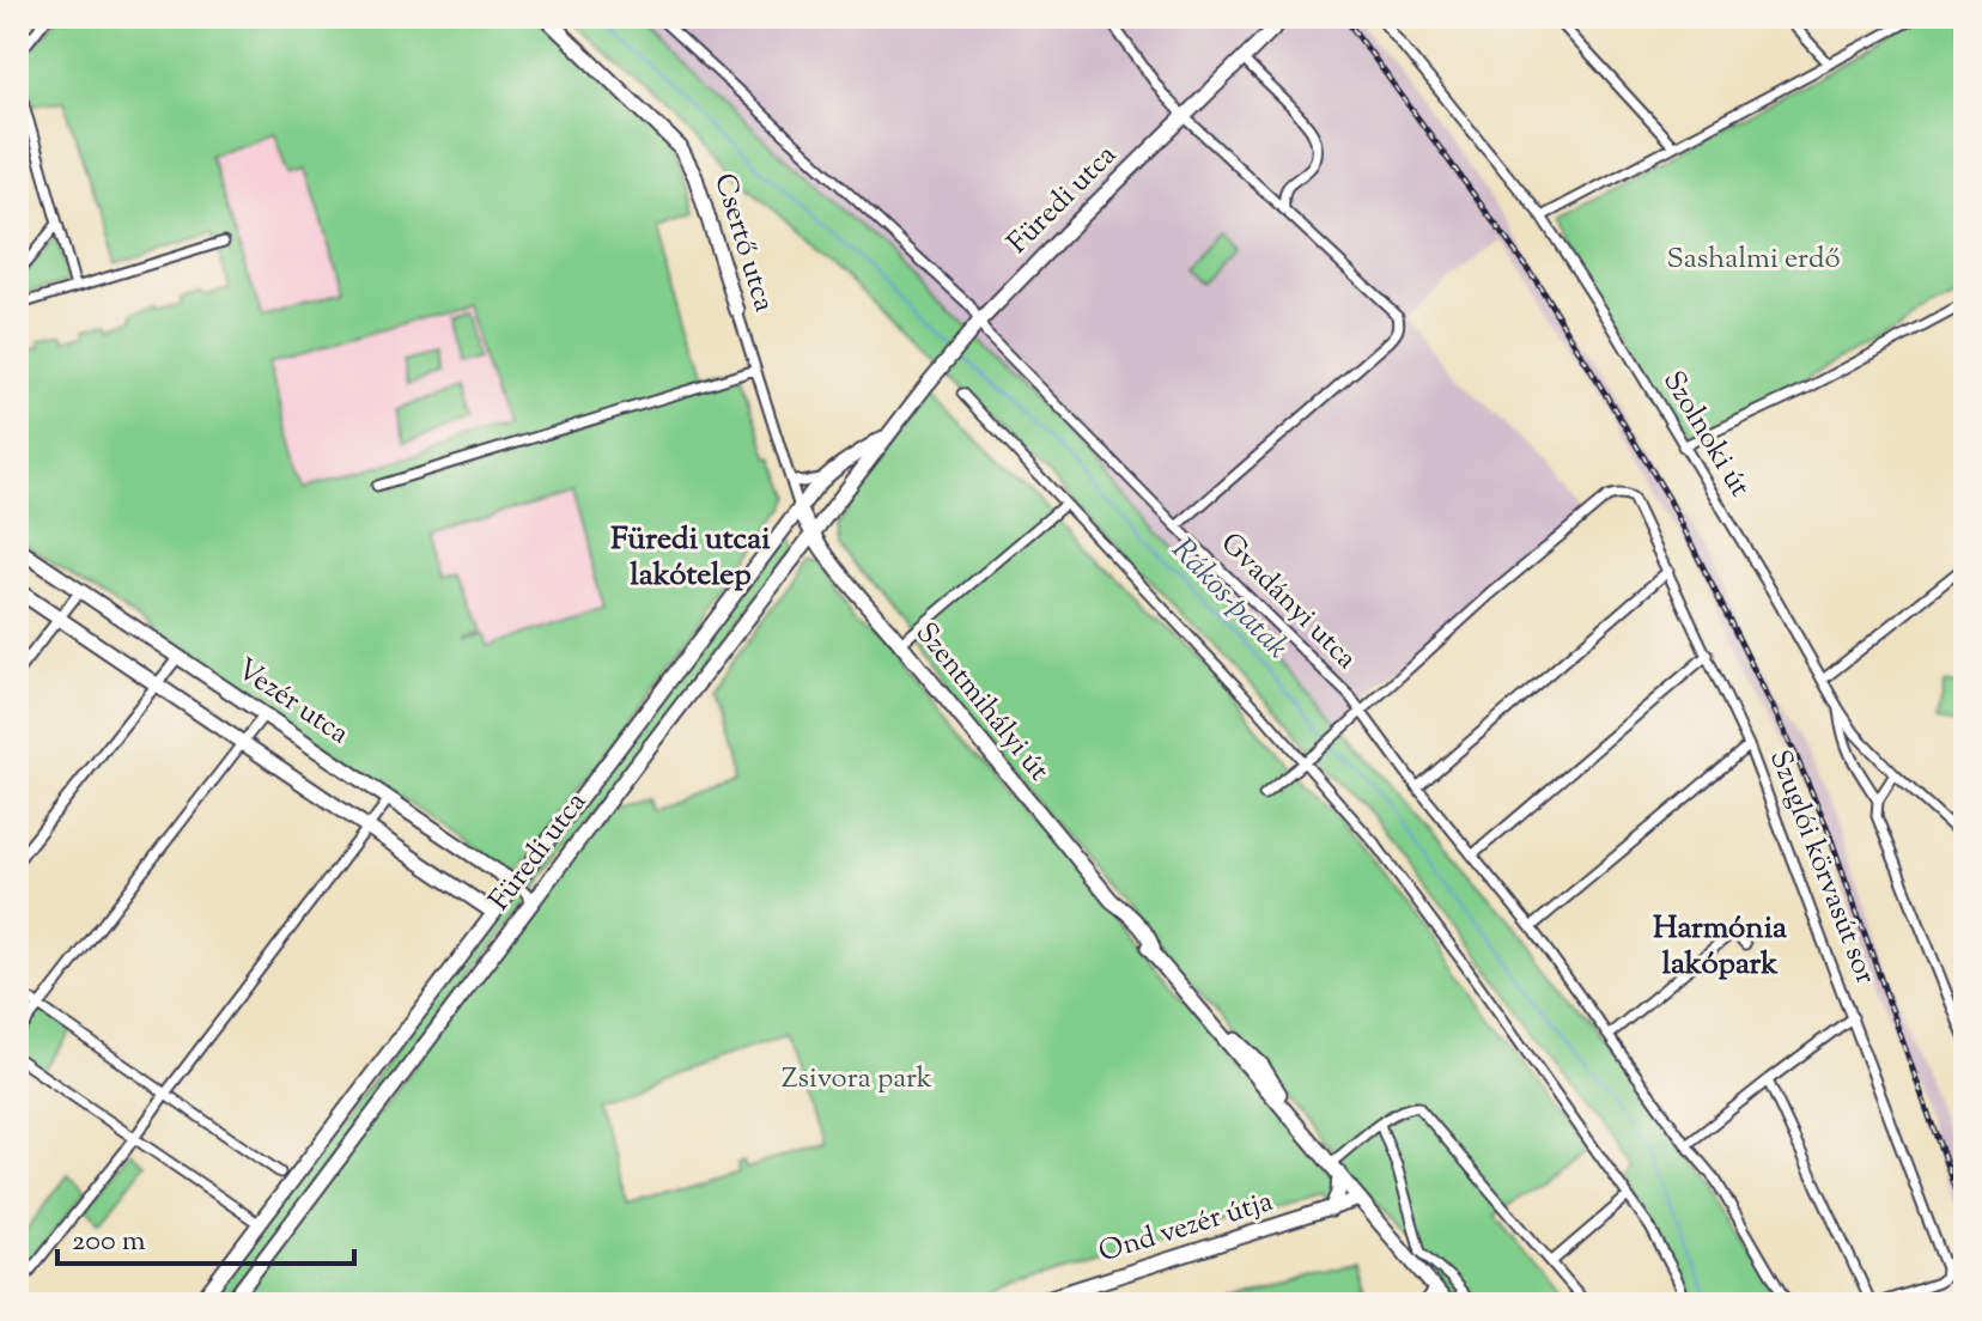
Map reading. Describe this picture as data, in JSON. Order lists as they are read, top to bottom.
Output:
{
  "streets": {
    "street": [
      "Füredi utca",
      "Csertő utca",
      "Szolnoki út",
      "Gvadányi utca",
      "Vezér utca",
      "Szentmihályi út",
      "Szuglói körvasút sor",
      "Ond vezér útja"
    ]
  },
  "crossings": [
    ["Füredi utca", "Csertő utca"],
    ["Füredi utca", "Gvadányi utca"],
    ["Füredi utca", "Vezér utca"],
    ["Füredi utca", "Szentmihályi út"],
    ["Csertő utca", "Szentmihályi út"],
    ["Gvadányi utca", "Szuglói körvasút sor"],
    ["Szentmihályi út", "Ond vezér útja"]
  ],
  "districts": ["Füredi utcai lakótelep", "Harmónia lakópark"],
  "water": ["Rákos-patak"],
  "parks": ["Sashalmi erdő", "Zsivora park"],
  "scale_bar": "200 m"
}
